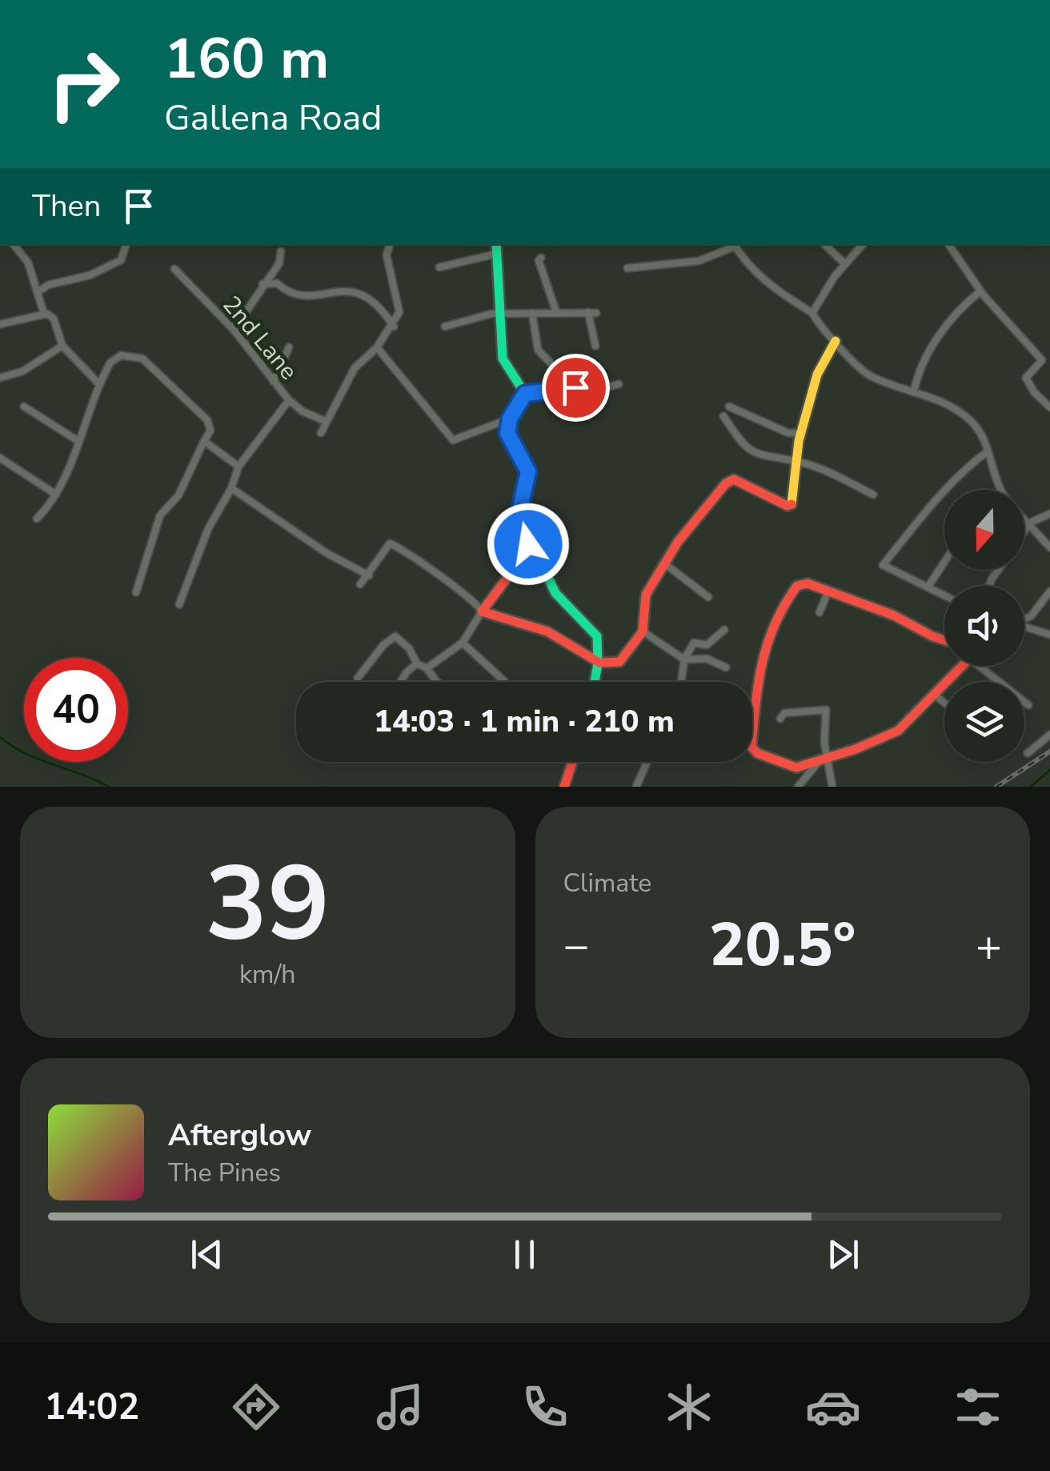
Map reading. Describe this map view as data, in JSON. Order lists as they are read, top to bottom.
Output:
{
  "streets": {
    "street": ["2nd Lane"]
  },
  "north": "bottom",
  "page": {
    "turn": ["160 m", "Gallena Road"],
    "then": "Then",
    "limit": "40",
    "trip": "14:03 · 1 min · 210 m",
    "tile": [
      ["39", "km/h"],
      "Climate"
    ],
    "heat": ["−", "20.5°", "+"],
    "song": ["Afterglow", "The Pines"],
    "tabs": "14:02"
  }
}
